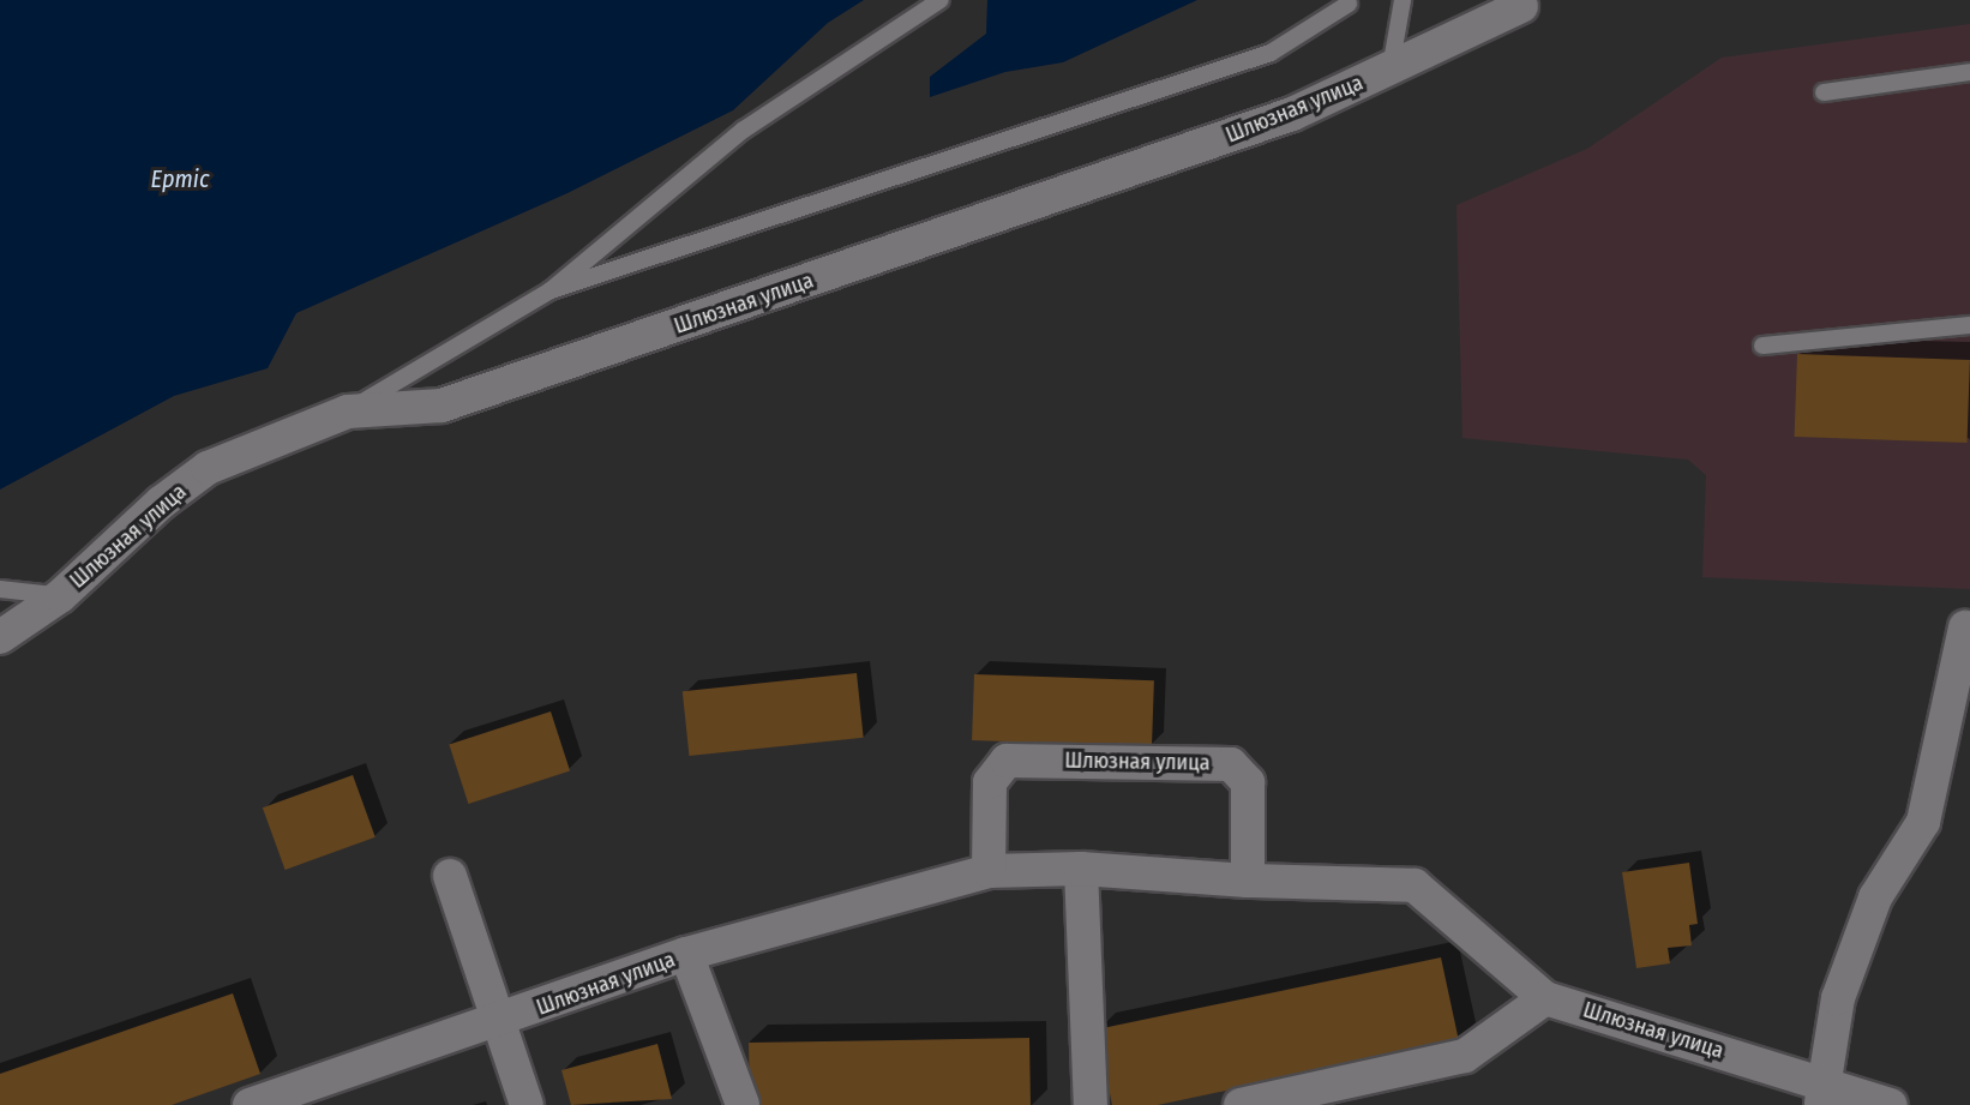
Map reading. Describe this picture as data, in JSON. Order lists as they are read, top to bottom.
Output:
{
  "streets": {
    "street": ["Шлюзная улица"]
  },
  "water": ["Ертіс"]
}
